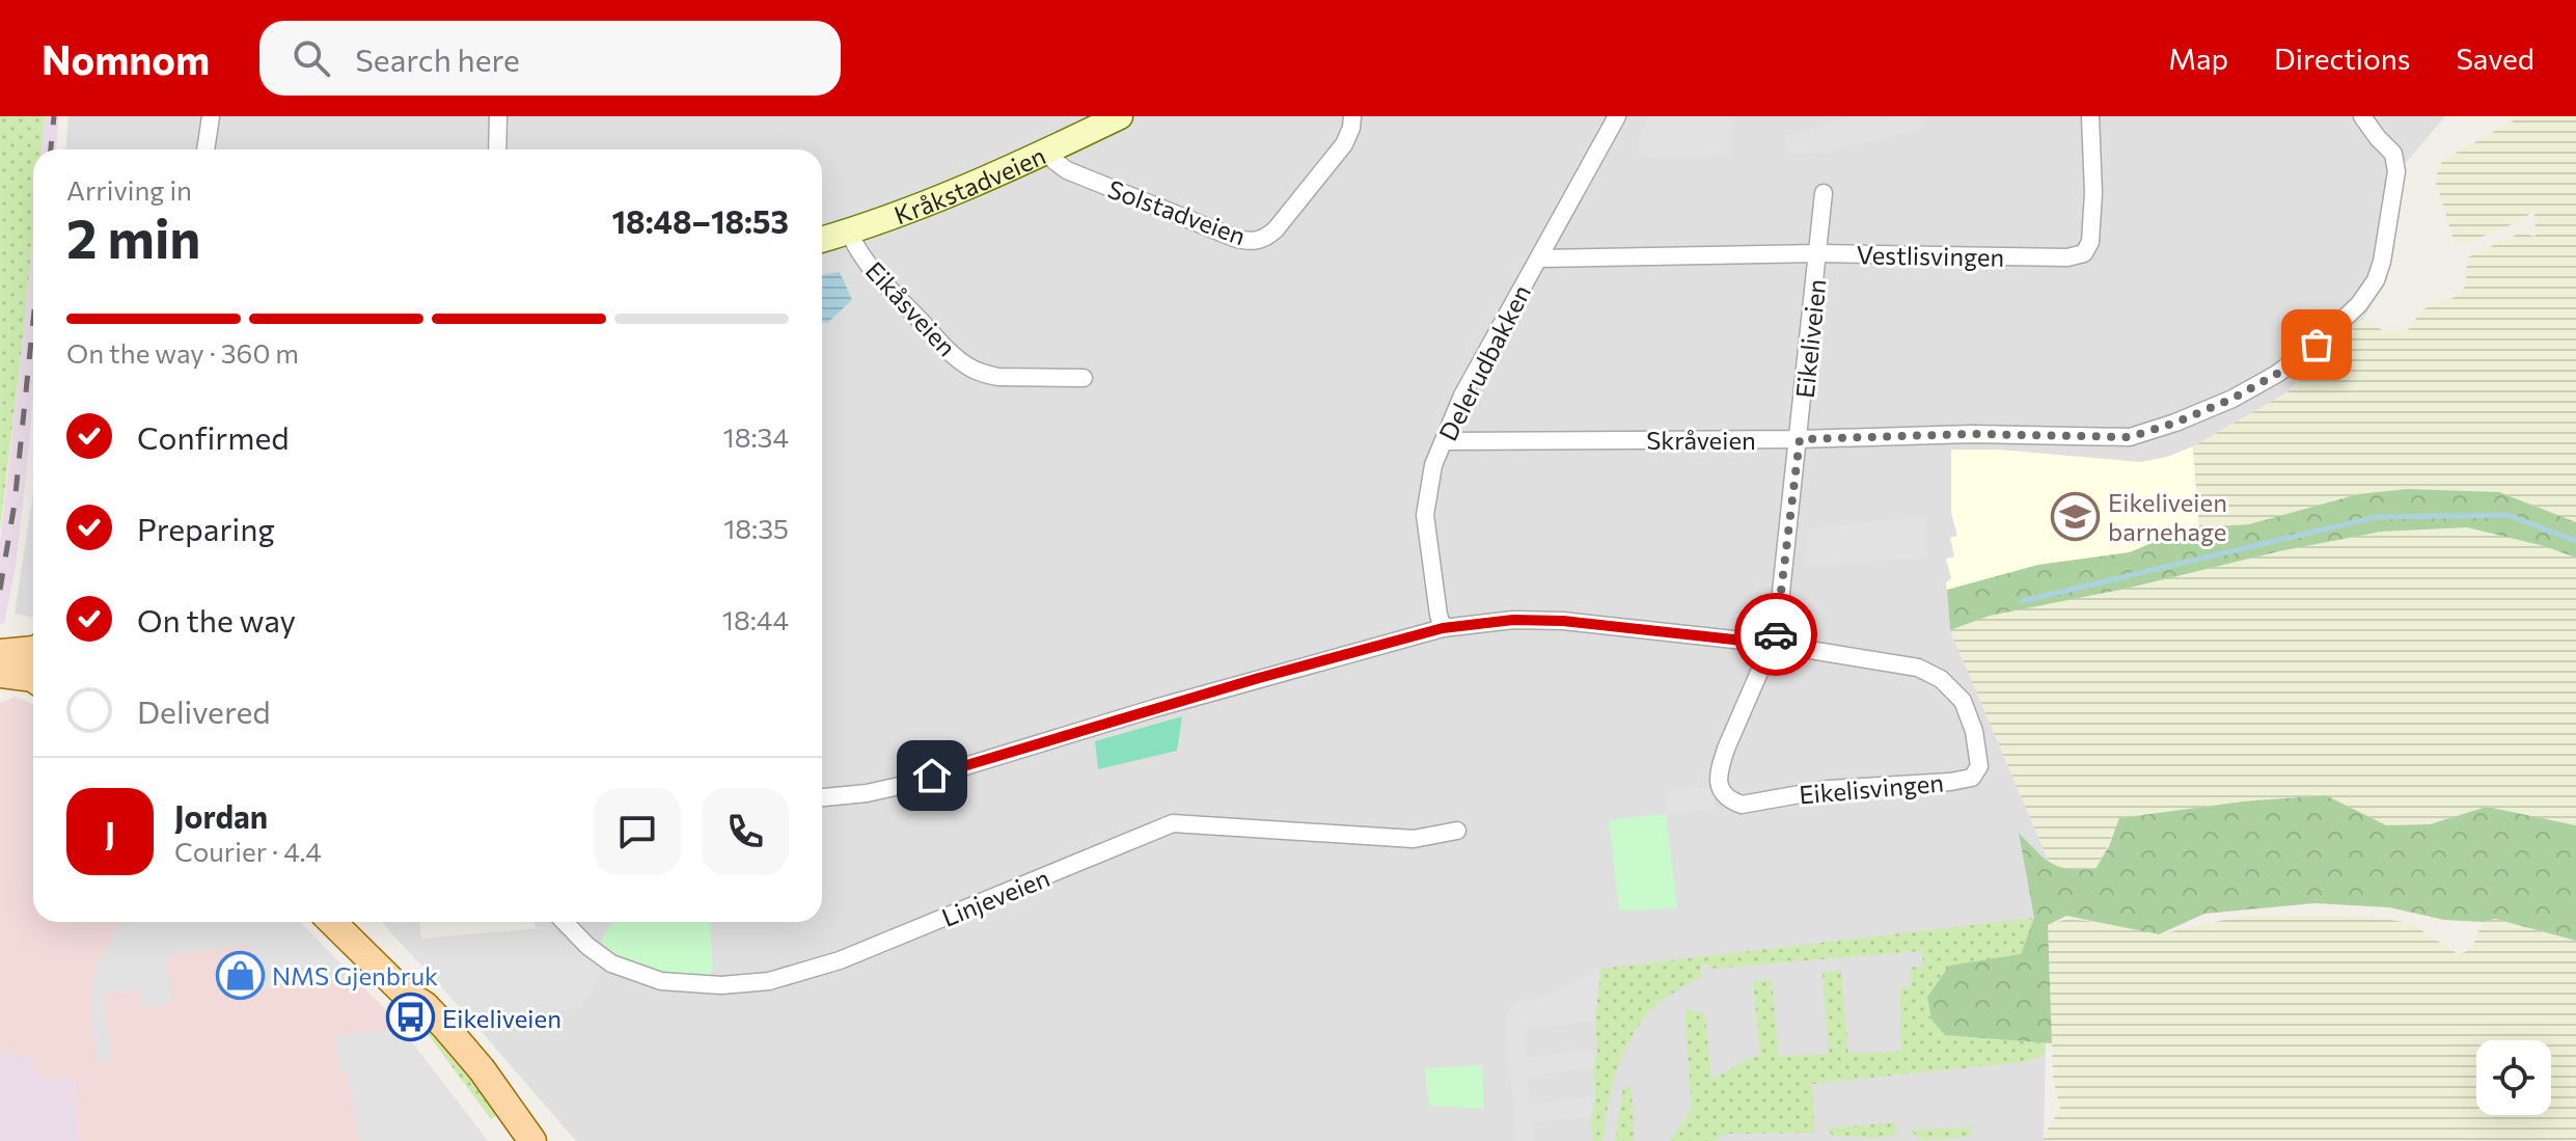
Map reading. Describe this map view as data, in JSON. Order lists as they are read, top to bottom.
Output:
{
  "streets": {
    "main road": ["Kråkstadveien"],
    "street": [
      "Solstadveien",
      "Vestlisvingen",
      "Eikåsveien",
      "Eikeliveien",
      "Delerudbakken",
      "Skråveien",
      "Eikelisvingen",
      "Linjeveien"
    ]
  },
  "crossings": [
    ["Kråkstadveien", "Solstadveien"],
    ["Kråkstadveien", "Eikåsveien"],
    ["Vestlisvingen", "Eikeliveien"],
    ["Vestlisvingen", "Delerudbakken"],
    ["Eikeliveien", "Skråveien"],
    ["Eikeliveien", "Eikelisvingen"],
    ["Delerudbakken", "Skråveien"]
  ],
  "places": {
    "school or university": ["Eikeliveien barnehage"],
    "shop": ["NMS Gjenbruk"],
    "bus stop": ["Eikeliveien"]
  },
  "page": {
    "header": "Nomnom",
    "search": "Search here",
    "nav": ["Map", "Directions", "Saved"],
    "heading": ["2 min", "Arriving in", "18:48–18:53"],
    "panel": ["Jordan", "Courier · 4.4"],
    "bar": "On the way · 360 m",
    "list": [
      ["Confirmed", "18:34"],
      ["Preparing", "18:35"],
      ["On the way", "18:44"],
      "Delivered"
    ],
    "round": "J"
  }
}
